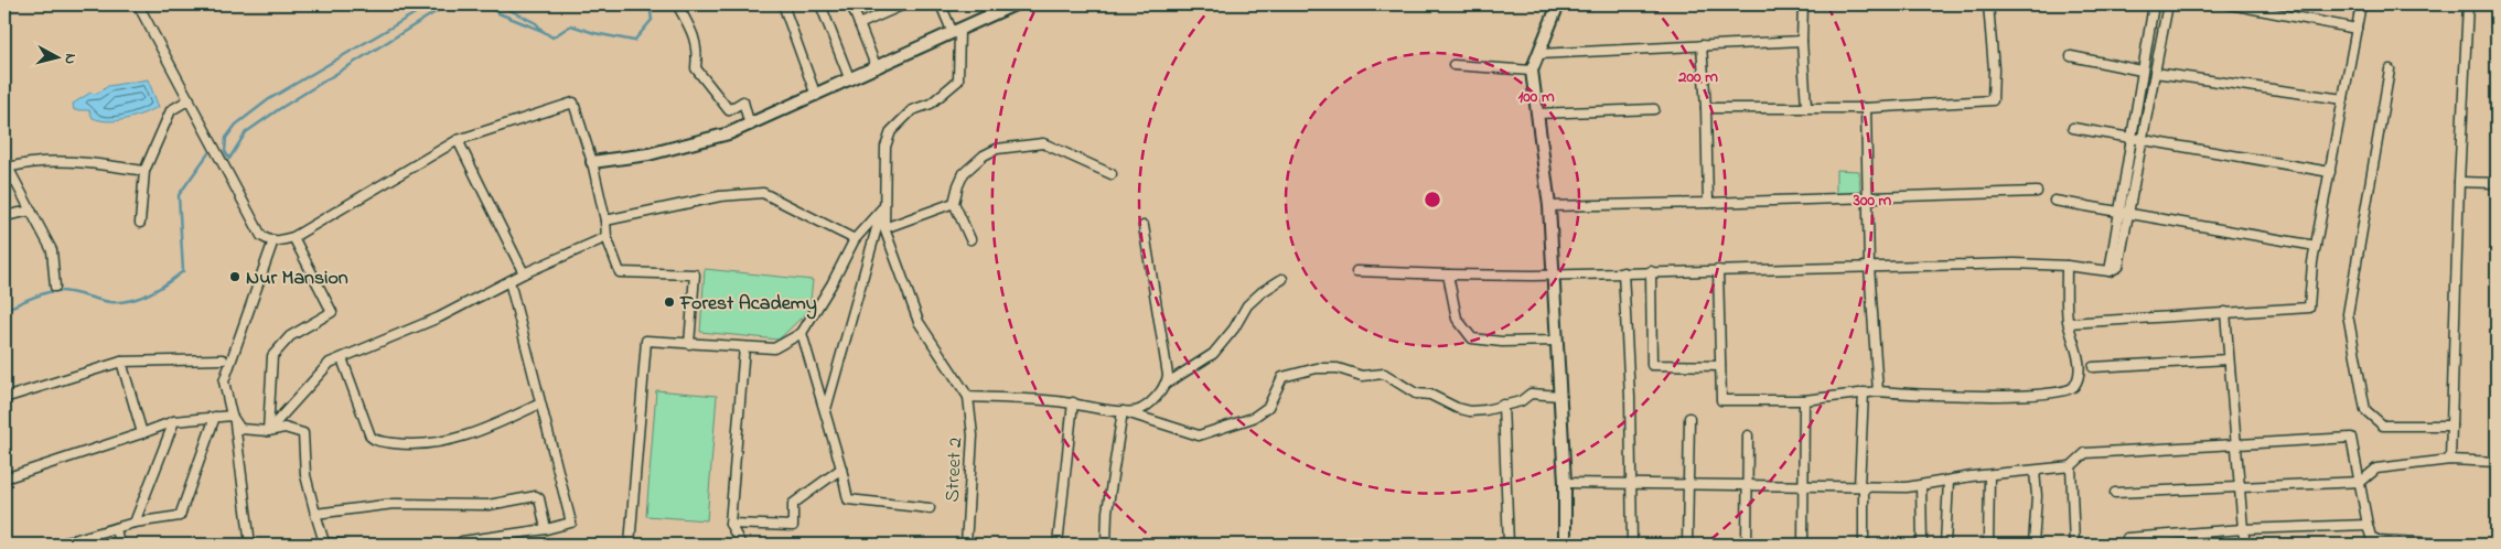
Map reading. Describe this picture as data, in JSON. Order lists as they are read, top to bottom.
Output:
{
  "streets": {
    "street": ["Street 2"]
  },
  "places": ["Nur Mansion", "Forest Academy"],
  "north": "right",
  "rings": ["200 m", "100 m", "300 m"]
}
